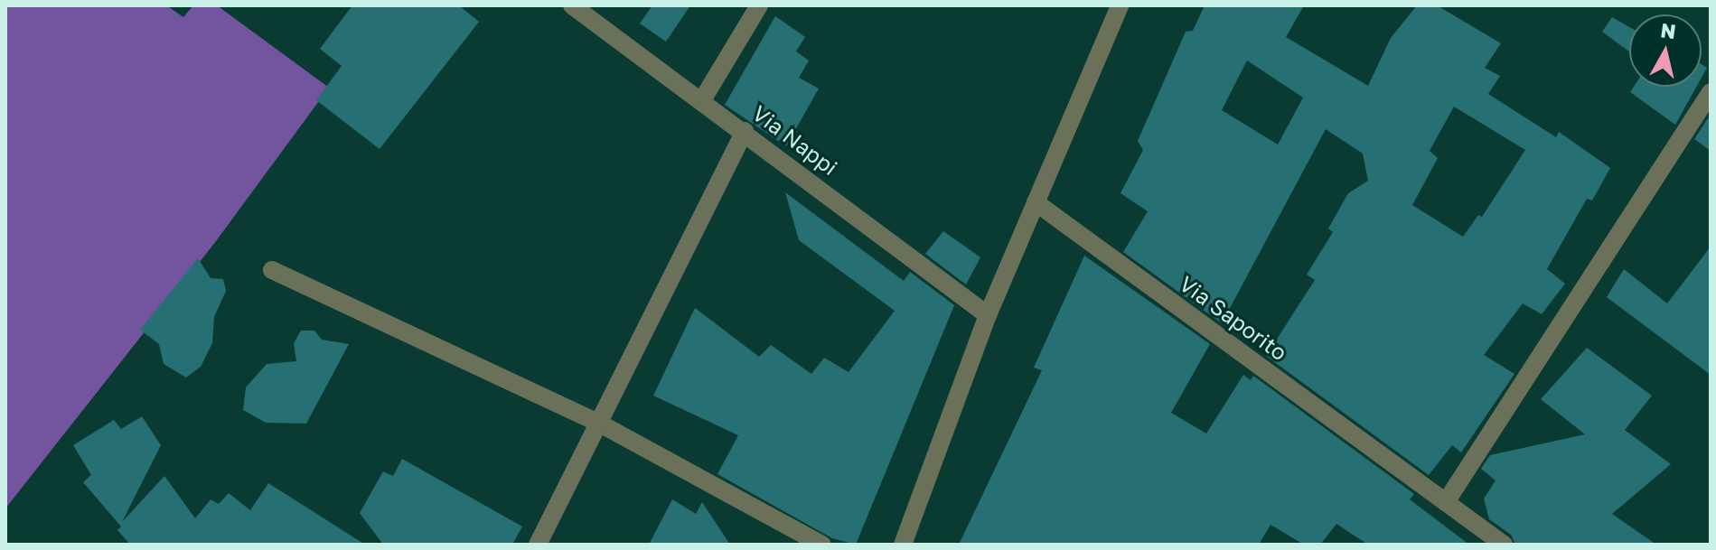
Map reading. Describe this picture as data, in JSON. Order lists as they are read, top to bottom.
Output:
{
  "streets": {
    "street": ["Via Nappi", "Via Saporito"]
  },
  "north": "top"
}
